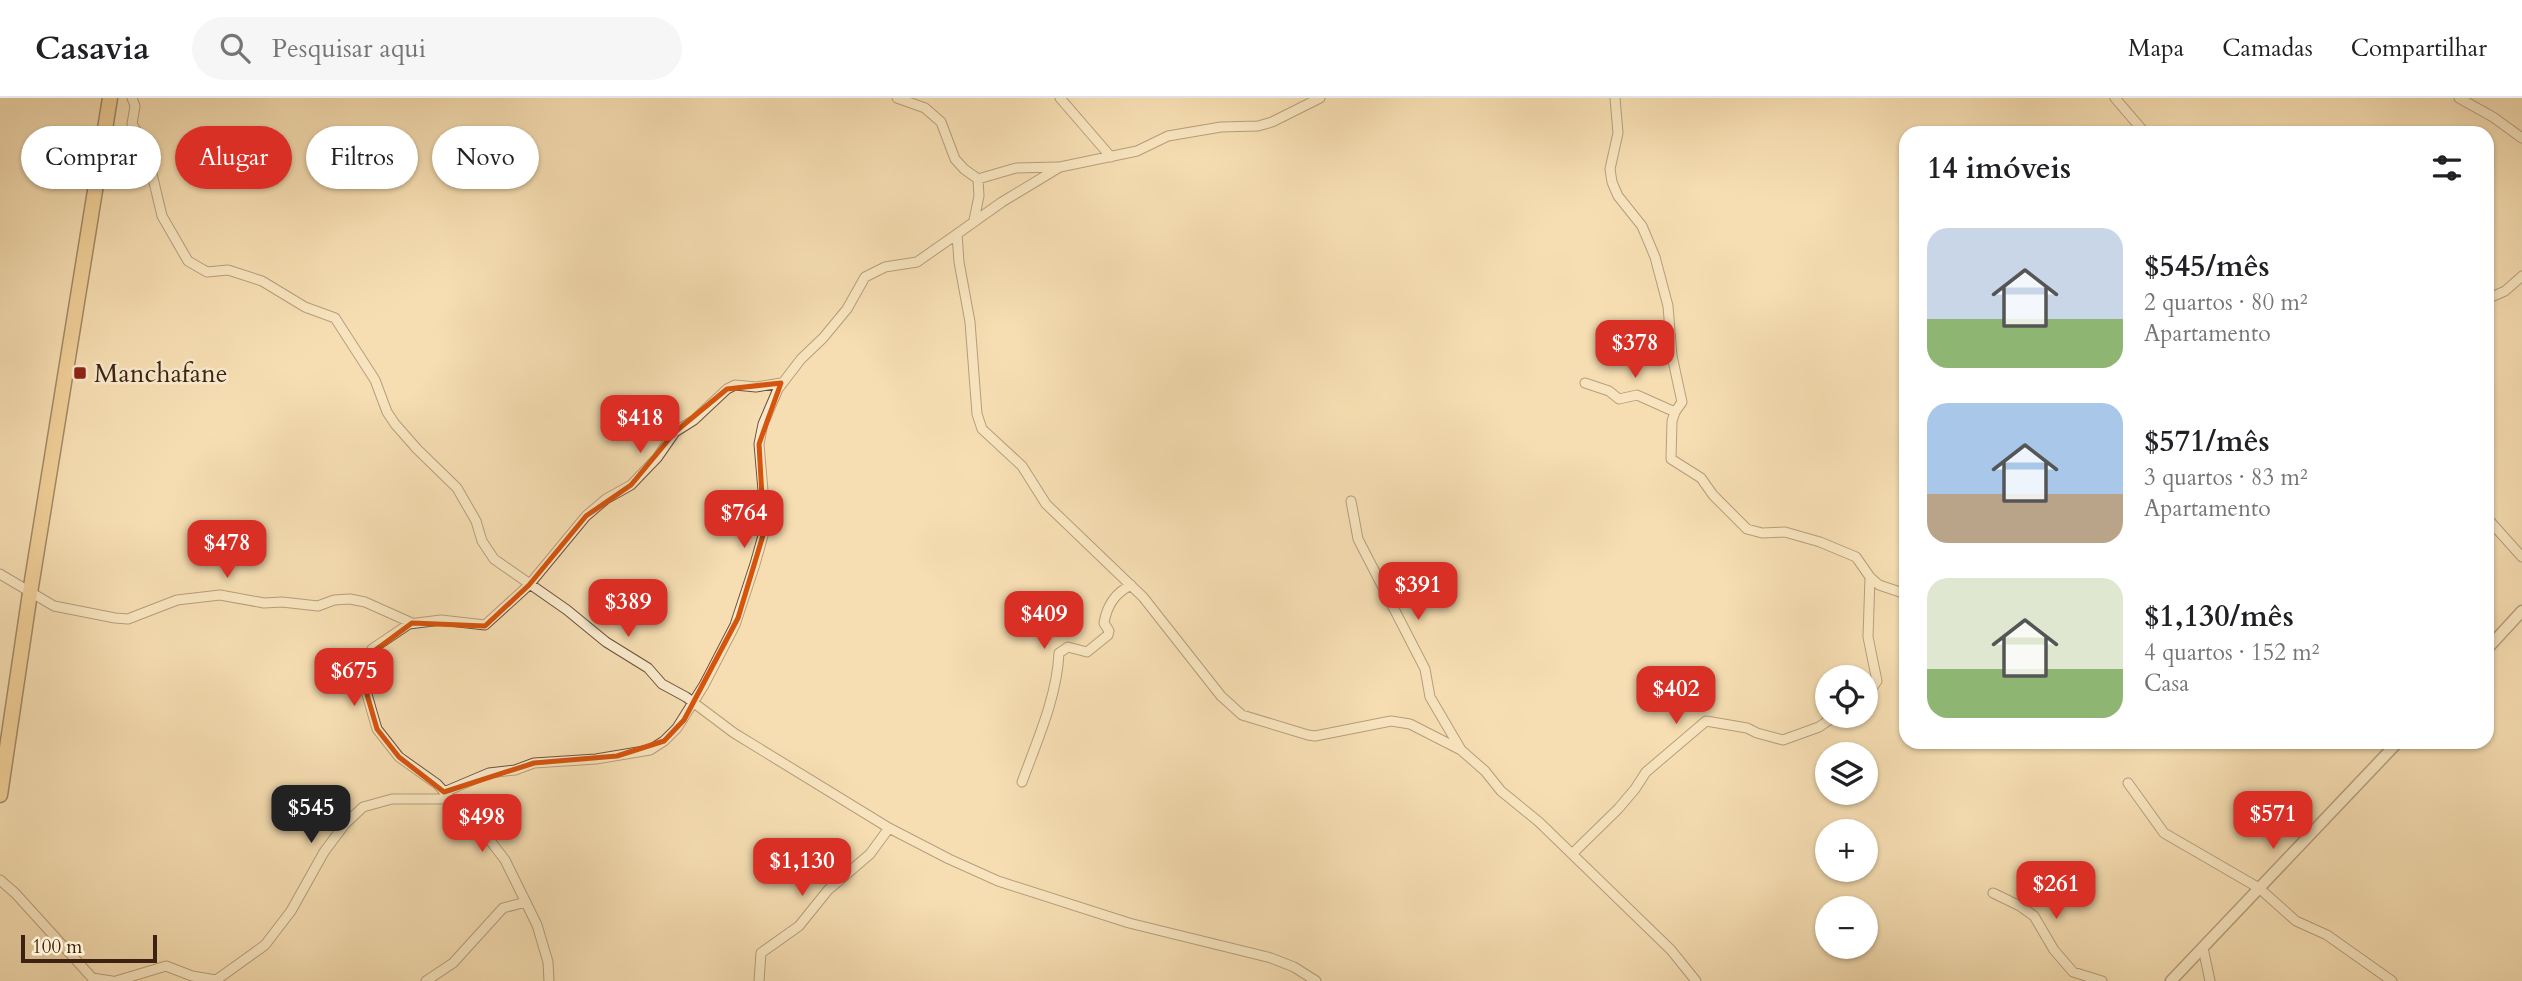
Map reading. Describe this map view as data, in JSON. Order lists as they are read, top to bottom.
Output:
{
  "places": {
    "transit": ["Manchafane"]
  },
  "scale_bar": "100 m",
  "page": {
    "header": "Casavia",
    "search": "Pesquisar aqui",
    "nav": ["Mapa", "Camadas", "Compartilhar"],
    "chip": [
      "Comprar",
      "Alugar",
      "Filtros",
      "Novo"
    ],
    "heading": "14 imóveis",
    "list": [
      {
        "name": "$545/mês",
        "note": "2 quartos · 80 m² · Apartamento"
      },
      {
        "name": "$571/mês",
        "note": "3 quartos · 83 m² · Apartamento"
      },
      {
        "name": "$1,130/mês",
        "note": "4 quartos · 152 m² · Casa"
      }
    ],
    "price": [
      "$378",
      "$418",
      "$764",
      "$478",
      "$391",
      "$389",
      "$409",
      "$675",
      "$402",
      "$545",
      "$571",
      "$498",
      "$1,130",
      "$261"
    ],
    "map_buttons": ["+", "−"],
    "scale": "100 m"
  }
}
